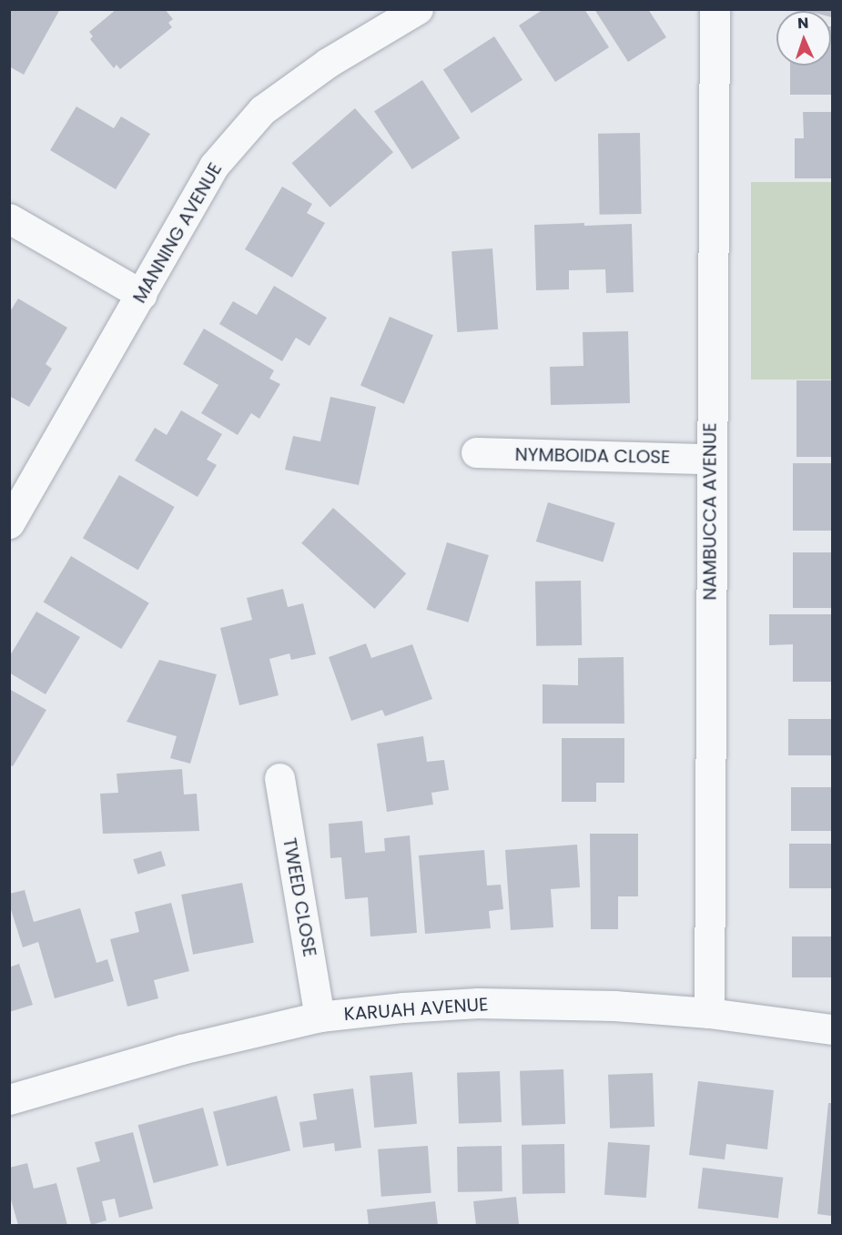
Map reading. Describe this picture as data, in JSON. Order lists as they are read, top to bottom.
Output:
{
  "streets": {
    "street": [
      "MANNING AVENUE",
      "NYMBOIDA CLOSE",
      "NAMBUCCA AVENUE",
      "TWEED CLOSE",
      "KARUAH AVENUE"
    ]
  },
  "crossings": [
    ["NYMBOIDA CLOSE", "NAMBUCCA AVENUE"],
    ["NAMBUCCA AVENUE", "KARUAH AVENUE"],
    ["TWEED CLOSE", "KARUAH AVENUE"]
  ],
  "north": "top"
}
